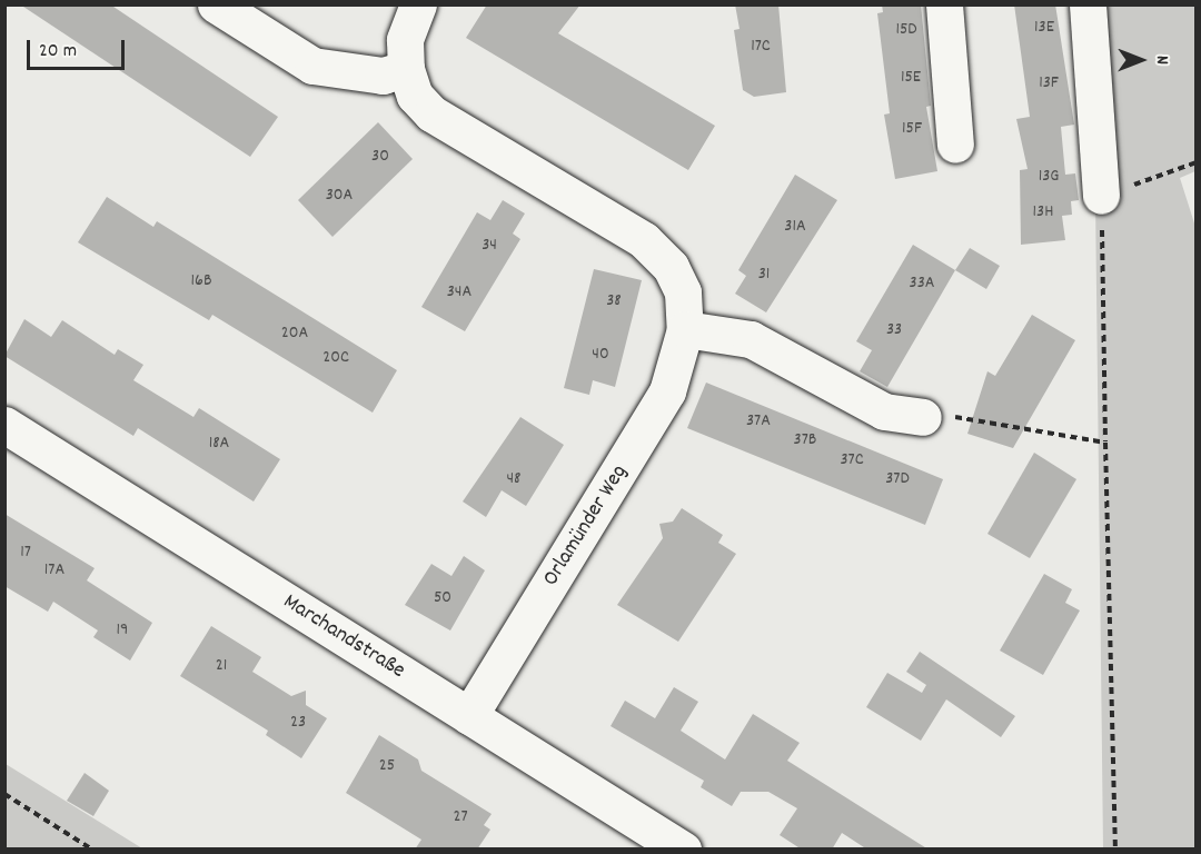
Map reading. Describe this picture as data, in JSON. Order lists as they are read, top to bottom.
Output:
{
  "streets": {
    "street": ["Orlamünder Weg", "Marchandstraße"]
  },
  "crossings": [
    ["Orlamünder Weg", "Marchandstraße"]
  ],
  "house_numbers": [
    "13E",
    "15D",
    "17C",
    "15E",
    "13F",
    "15F",
    "30",
    "13G",
    "30A",
    "13H",
    "31A",
    "34",
    "31",
    "16B",
    "33A",
    "34A",
    "38",
    "33",
    "20A",
    "40",
    "20C",
    "37A",
    "37B",
    "18A",
    "37C",
    "48",
    "37D",
    "17",
    "17A",
    "50",
    "19",
    "21",
    "23",
    "25",
    "27"
  ],
  "scale_bar": "20 m",
  "north": "right"
}
